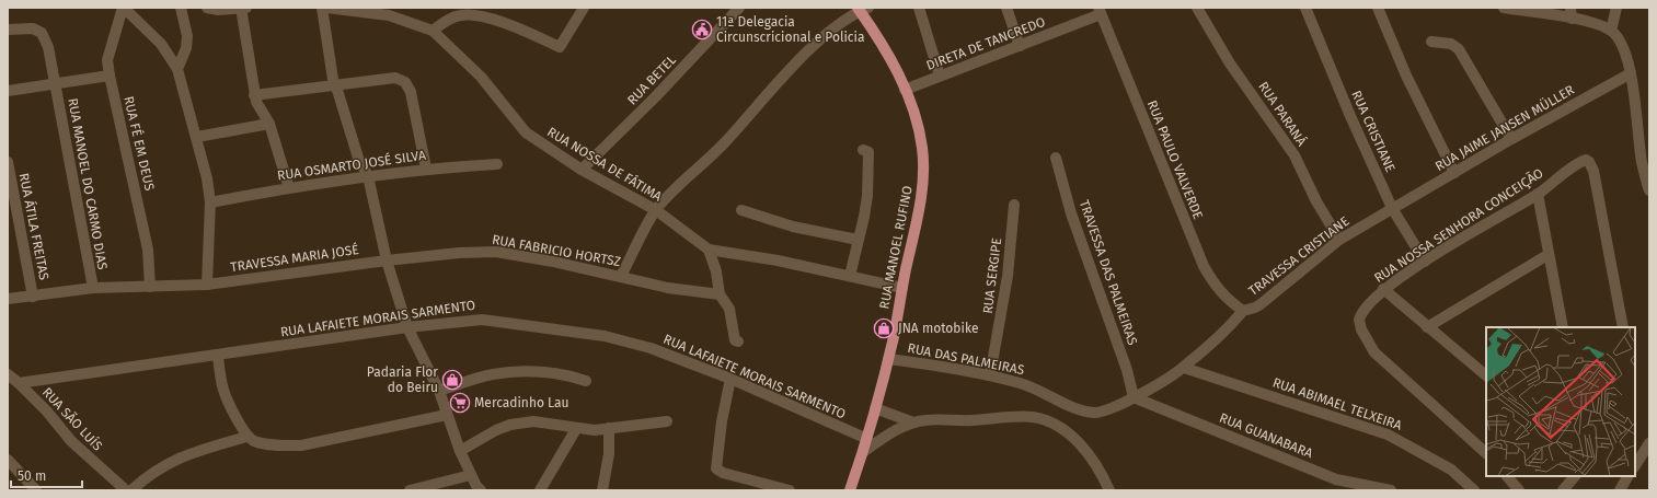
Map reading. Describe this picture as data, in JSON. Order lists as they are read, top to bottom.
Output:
{
  "streets": {
    "main road": ["RUA MANOEL RUFINO"],
    "street": [
      "DIRETA DE TANCREDO",
      "RUA BETEL",
      "RUA PARANÁ",
      "RUA JAIME JANSEN MÜLLER",
      "RUA CRISTIANE",
      "RUA FÉ EM DEUS",
      "RUA PAULO VALVERDE",
      "RUA NOSSA DE FÁTIMA",
      "RUA OSMARTO JOSÉ SILVA",
      "RUA MANOEL DO CARMO DIAS",
      "RUA NOSSA SENHORA CONCEIÇÃO",
      "RUA ÁTILA FREITAS",
      "RUA FABRICIO HORTSZ",
      "TRAVESSA CRISTIANE",
      "TRAVESSA MARIA JOSÉ",
      "TRAVESSA DAS PALMEIRAS",
      "RUA SERGIPE",
      "RUA LAFAIETE MORAIS SARMENTO",
      "RUA DAS PALMEIRAS",
      "RUA ABIMAEL TELXEIRA",
      "RUA SÃO LUÍS",
      "RUA GUANABARA"
    ]
  },
  "crossings": [
    ["DIRETA DE TANCREDO", "RUA PAULO VALVERDE"],
    ["DIRETA DE TANCREDO", "RUA MANOEL RUFINO"],
    ["RUA BETEL", "RUA NOSSA DE FÁTIMA"],
    ["RUA PARANÁ", "TRAVESSA CRISTIANE"],
    ["RUA JAIME JANSEN MÜLLER", "RUA CRISTIANE"],
    ["RUA JAIME JANSEN MÜLLER", "TRAVESSA CRISTIANE"],
    ["RUA CRISTIANE", "RUA NOSSA SENHORA CONCEIÇÃO"],
    ["RUA CRISTIANE", "TRAVESSA CRISTIANE"],
    ["RUA FÉ EM DEUS", "TRAVESSA MARIA JOSÉ"],
    ["RUA PAULO VALVERDE", "TRAVESSA CRISTIANE"],
    ["RUA PAULO VALVERDE", "RUA DAS PALMEIRAS"],
    ["RUA NOSSA DE FÁTIMA", "RUA MANOEL RUFINO"],
    ["RUA MANOEL DO CARMO DIAS", "TRAVESSA MARIA JOSÉ"],
    ["RUA ÁTILA FREITAS", "TRAVESSA MARIA JOSÉ"],
    ["RUA MANOEL RUFINO", "RUA LAFAIETE MORAIS SARMENTO"],
    ["RUA MANOEL RUFINO", "RUA DAS PALMEIRAS"],
    ["RUA FABRICIO HORTSZ", "TRAVESSA MARIA JOSÉ"],
    ["TRAVESSA CRISTIANE", "RUA DAS PALMEIRAS"],
    ["TRAVESSA DAS PALMEIRAS", "RUA DAS PALMEIRAS"],
    ["TRAVESSA DAS PALMEIRAS", "RUA GUANABARA"],
    ["RUA SERGIPE", "RUA DAS PALMEIRAS"],
    ["RUA LAFAIETE MORAIS SARMENTO", "RUA SÃO LUÍS"],
    ["RUA DAS PALMEIRAS", "RUA ABIMAEL TELXEIRA"],
    ["RUA DAS PALMEIRAS", "RUA GUANABARA"]
  ],
  "places": {
    "public building": ["11ª Delegacia Circunscricional e Policia"],
    "shop": ["JNA motobike", "Padaria Flor do Beiru"],
    "supermarket": ["Mercadinho Lau"]
  },
  "scale_bar": "50 m"
}
